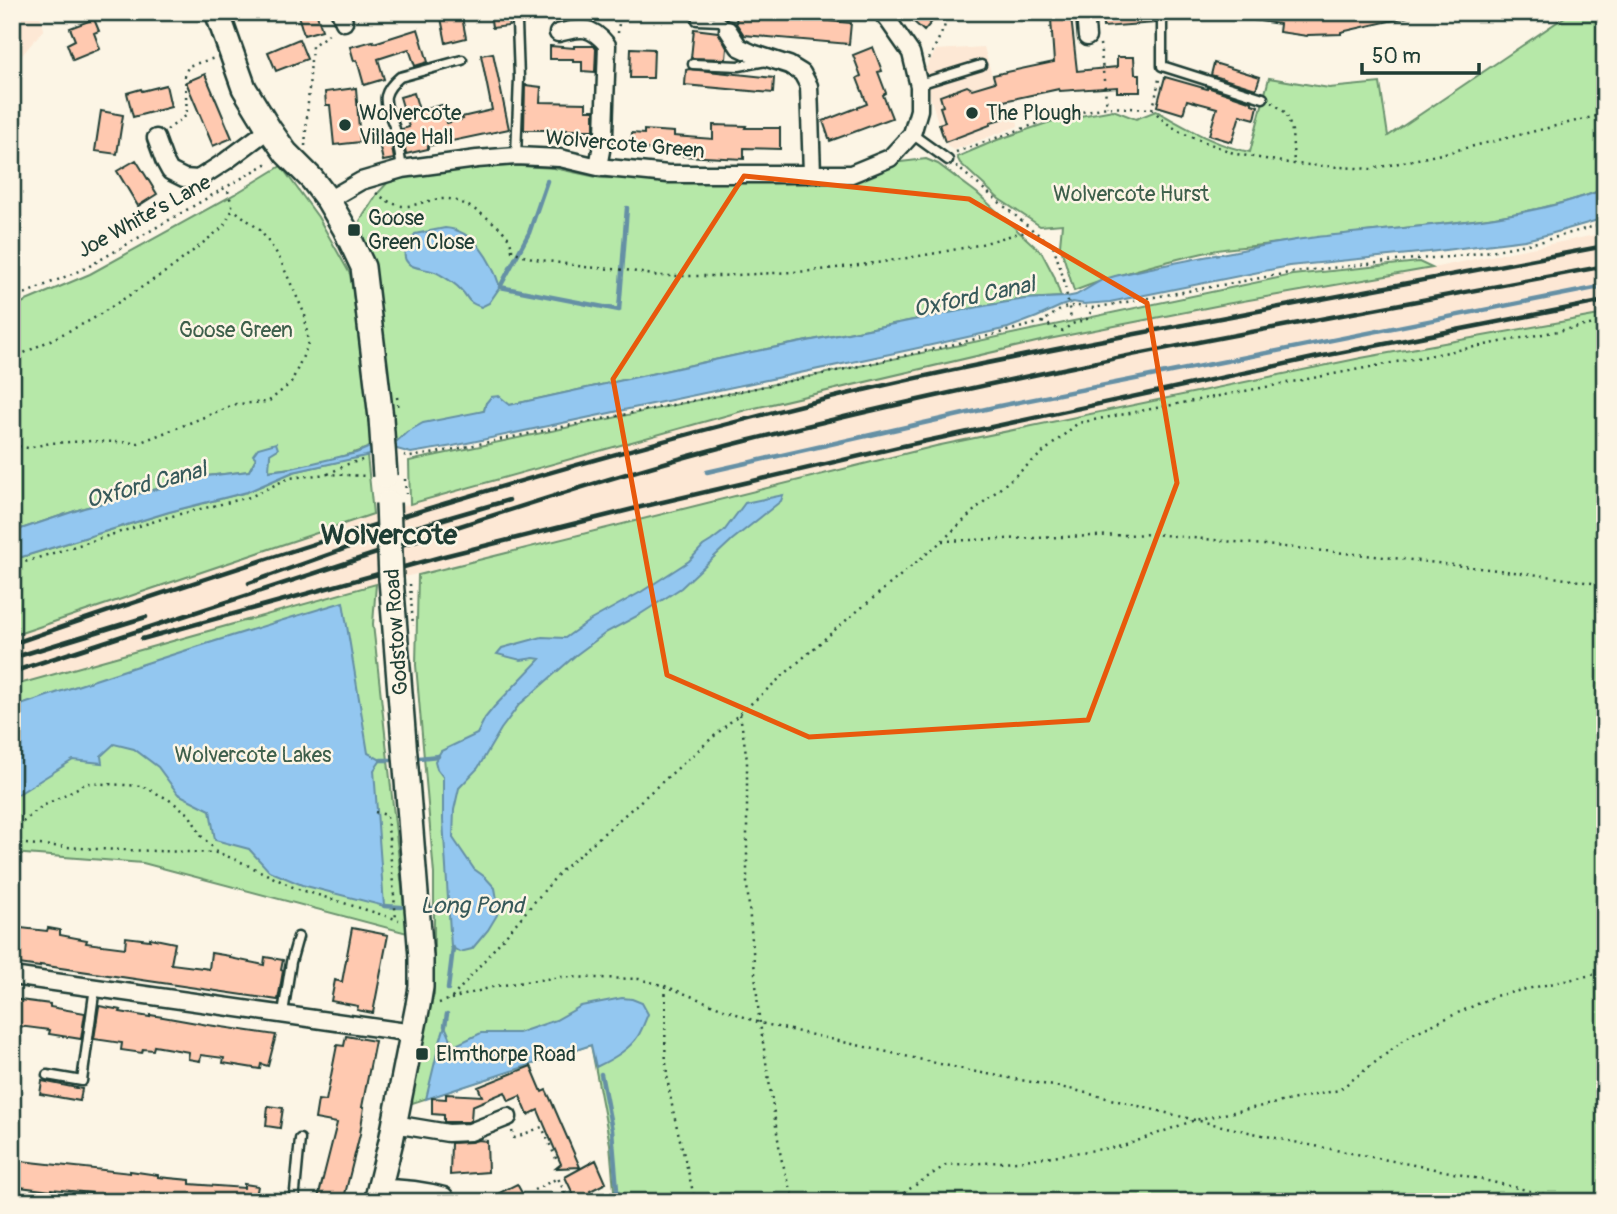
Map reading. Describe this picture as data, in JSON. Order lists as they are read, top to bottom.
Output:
{
  "streets": {
    "street": ["Wolvercote Green", "Godstow Road"],
    "path": ["Joe White’s Lane"]
  },
  "crossings": [
    ["Wolvercote Green", "Godstow Road"],
    ["Joe White’s Lane", "Godstow Road"]
  ],
  "districts": ["Wolvercote"],
  "water": ["Oxford Canal", "Long Pond"],
  "parks": ["Wolvercote Hurst", "Goose Green", "Wolvercote Lakes"],
  "places": {
    "other": ["The Plough", "Wolvercote Village Hall"],
    "transit": ["Goose Green Close", "Elmthorpe Road"]
  },
  "scale_bar": "50 m"
}
